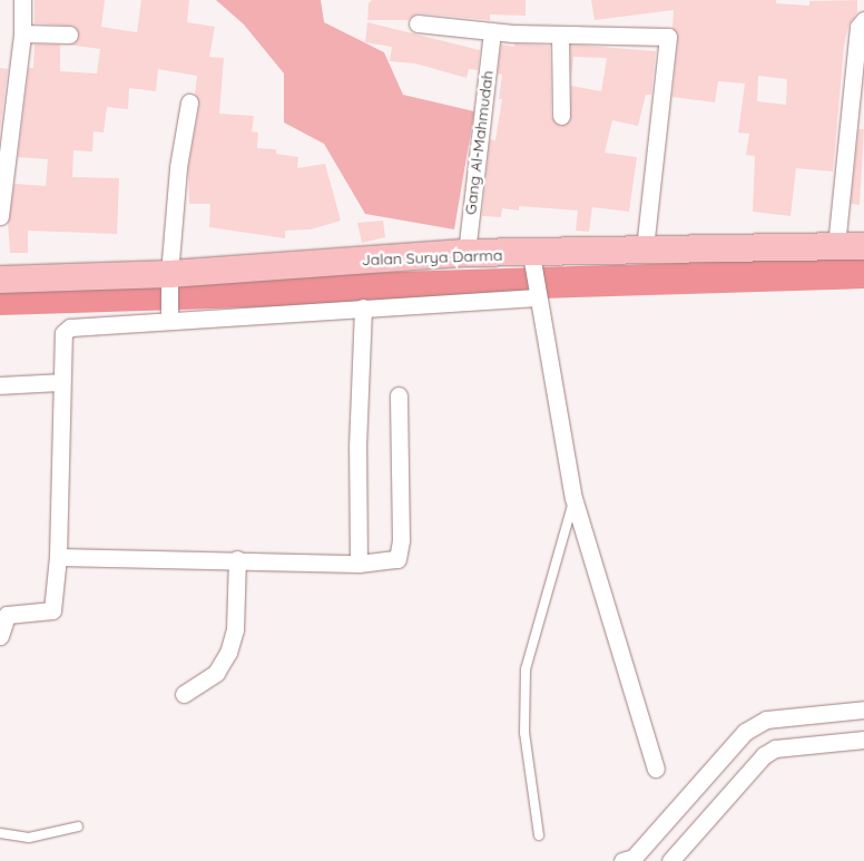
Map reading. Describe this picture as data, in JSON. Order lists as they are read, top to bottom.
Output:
{
  "streets": {
    "main road": ["Jalan Surya Darma"],
    "street": ["Gang Al-Mahmudah"]
  },
  "crossings": [
    ["Gang Al-Mahmudah", "Jalan Surya Darma"]
  ]
}
